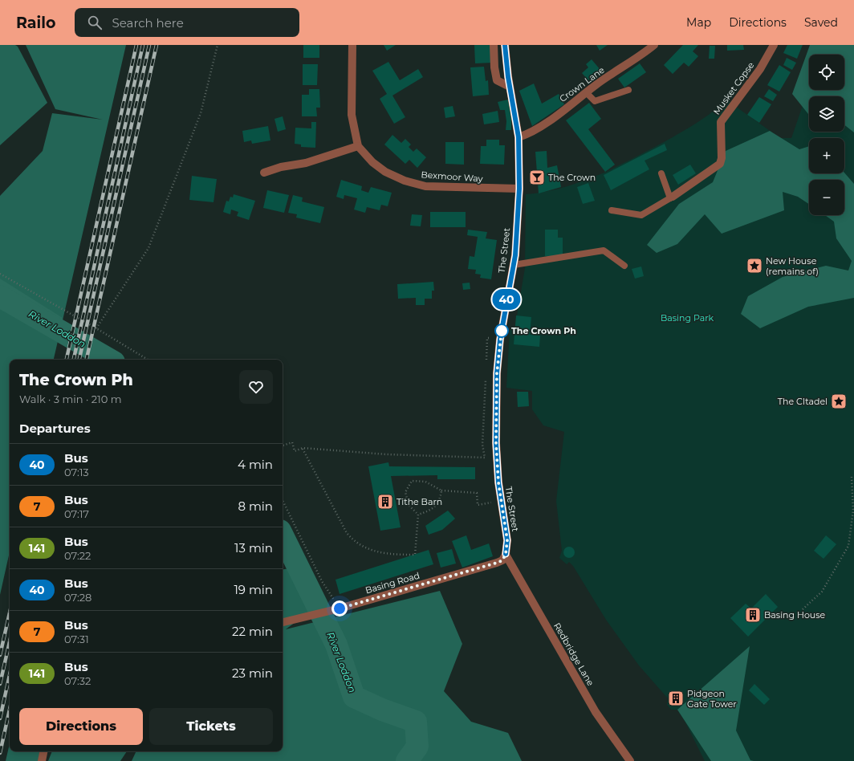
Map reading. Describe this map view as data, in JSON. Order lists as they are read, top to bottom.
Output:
{
  "streets": {
    "street": [
      "Crown Lane",
      "Musket Copse",
      "Bexmoor Way",
      "The Street",
      "Basing Road",
      "Redbridge Lane"
    ]
  },
  "crossings": [
    ["Crown Lane", "The Street"],
    ["Bexmoor Way", "The Street"],
    ["The Street", "Basing Road"],
    ["The Street", "Redbridge Lane"],
    ["Basing Road", "Redbridge Lane"]
  ],
  "water": ["River Loddon"],
  "parks": ["Basing Park"],
  "places": {
    "bar": ["The Crown"],
    "place": ["New House (remains of)", "The CItadel"],
    "other": ["The Crown Ph"],
    "building": ["Tithe Barn", "Basing House", "Pidgeon Gate Tower"]
  },
  "lines": ["bus line 40"],
  "page": {
    "header": "Railo",
    "search": "Search here",
    "nav": ["Map", "Directions", "Saved"],
    "on_map": "40",
    "map_buttons": ["+", "−"],
    "heading": [
      ["The Crown Ph", "Walk · 3 min · 210 m"],
      "Departures"
    ],
    "list": [
      {
        "mark": "40",
        "name": "Bus",
        "note": "07:13",
        "value": "4 min"
      },
      {
        "mark": "7",
        "name": "Bus",
        "note": "07:17",
        "value": "8 min"
      },
      {
        "mark": "141",
        "name": "Bus",
        "note": "07:22",
        "value": "13 min"
      },
      {
        "mark": "40",
        "name": "Bus",
        "note": "07:28",
        "value": "19 min"
      },
      {
        "mark": "7",
        "name": "Bus",
        "note": "07:31",
        "value": "22 min"
      },
      {
        "mark": "141",
        "name": "Bus",
        "note": "07:32",
        "value": "23 min"
      }
    ],
    "buttons": ["Directions", "Tickets"]
  }
}
